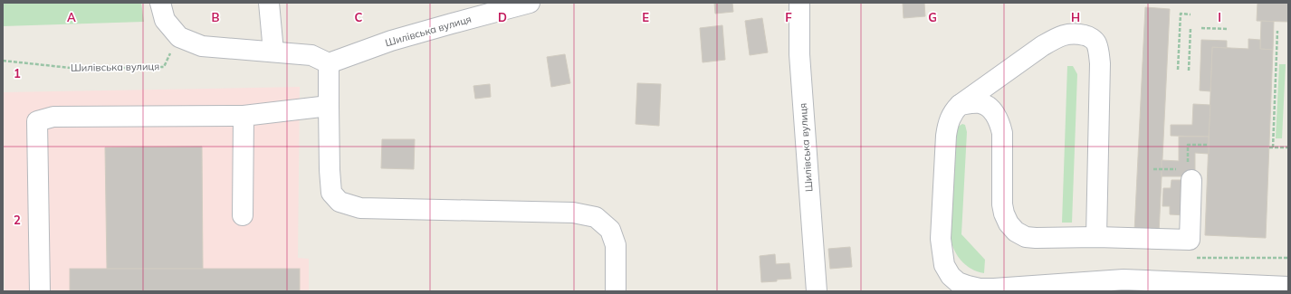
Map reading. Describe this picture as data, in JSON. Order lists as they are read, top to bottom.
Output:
{
  "streets": {
    "street": ["Шилівська вулиця"]
  },
  "grid": {
    "columns": [
      "A",
      "B",
      "C",
      "D",
      "E",
      "F",
      "G",
      "H",
      "I"
    ],
    "rows": ["1", "2"]
  }
}
